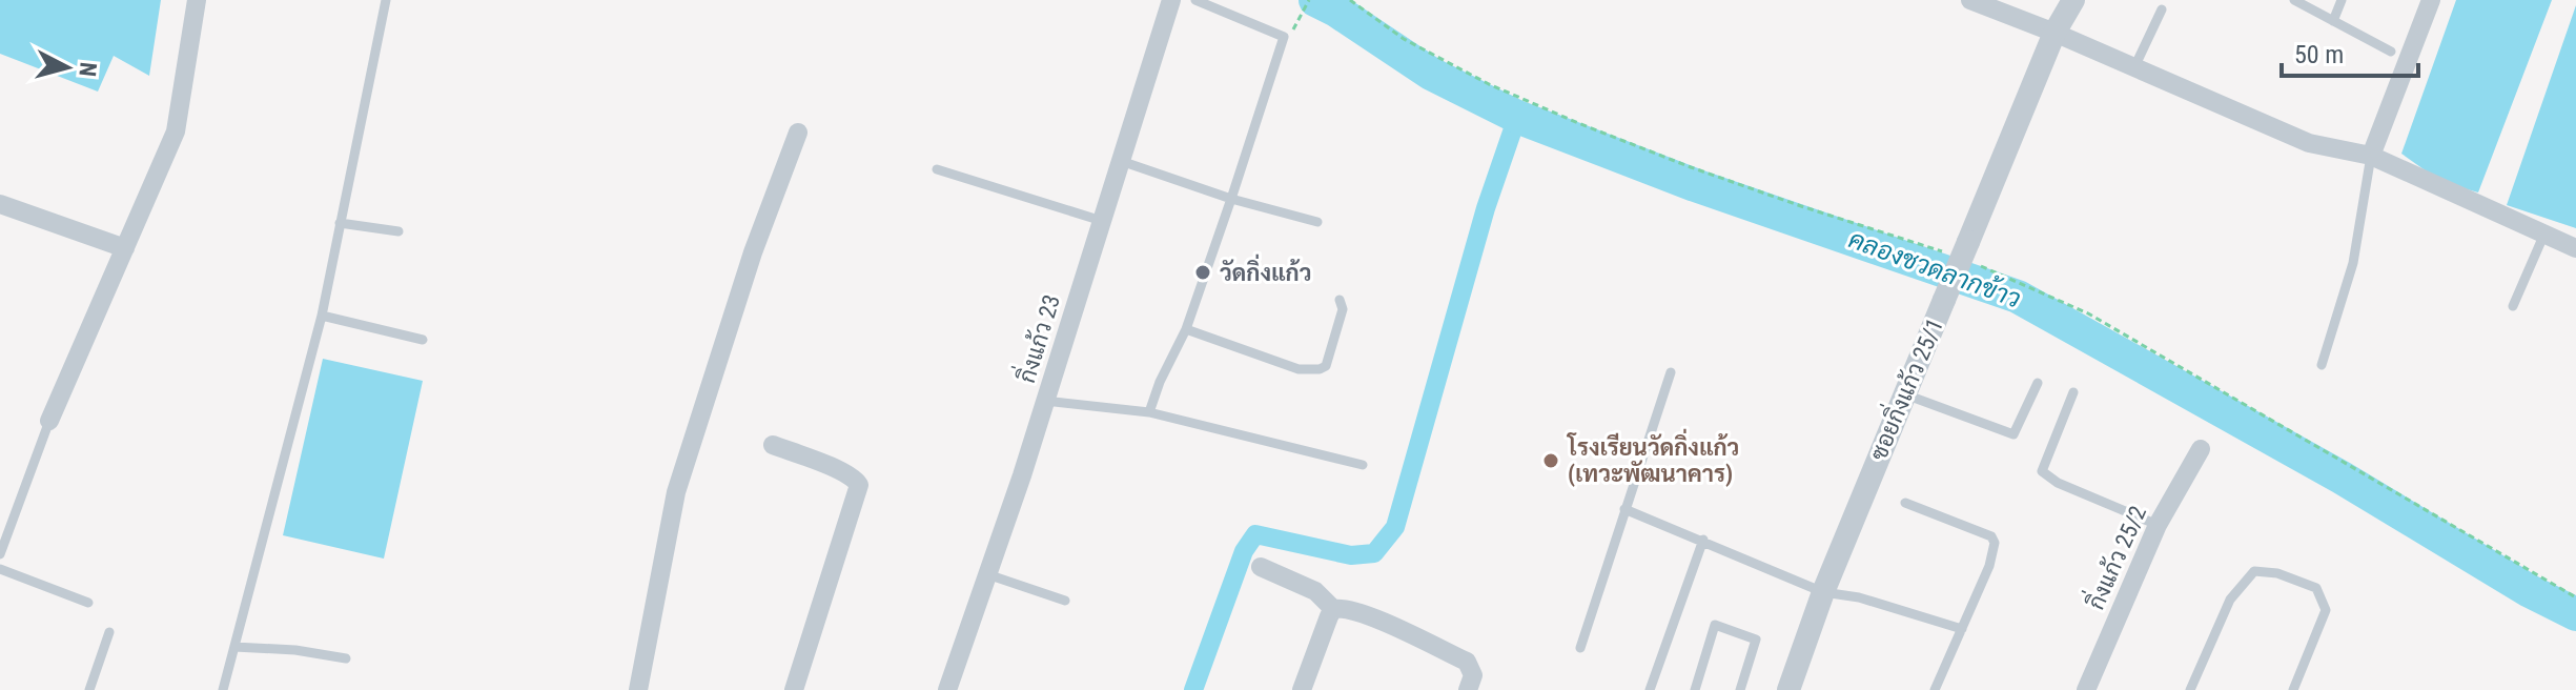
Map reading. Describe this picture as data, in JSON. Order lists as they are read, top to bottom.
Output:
{
  "streets": {
    "street": ["กิ่งแก้ว 23", "ซอยกิ่งแก้ว 25/1", "กิ่งแก้ว 25/2"]
  },
  "water": ["คลองชวดลากข้าว"],
  "places": ["วัดกิ่งแก้ว", "โรงเรียนวัดกิ่งแก้ว (เทวะพัฒนาคาร)"],
  "scale_bar": "50 m",
  "north": "right"
}
